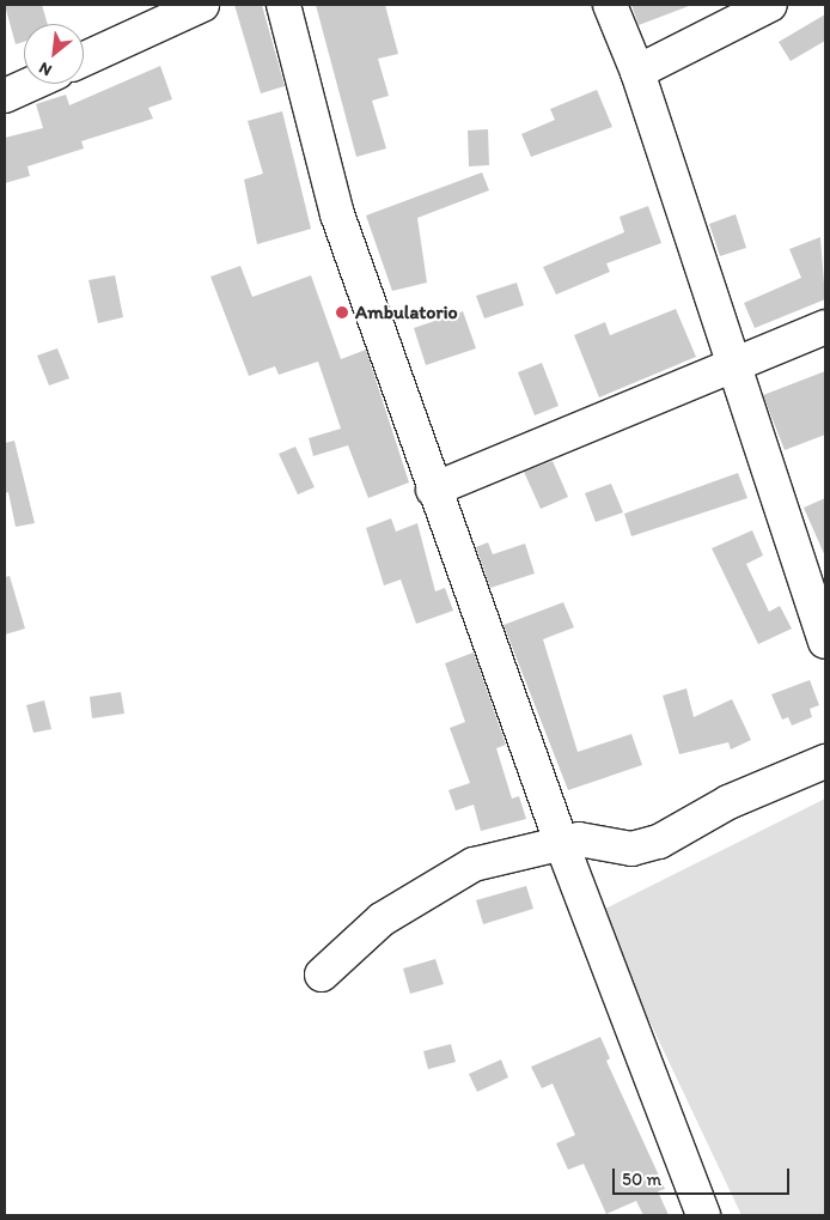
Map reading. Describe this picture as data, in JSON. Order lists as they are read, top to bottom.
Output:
{
  "places": ["Ambulatorio"],
  "scale_bar": "50 m",
  "north": "bottom left"
}
